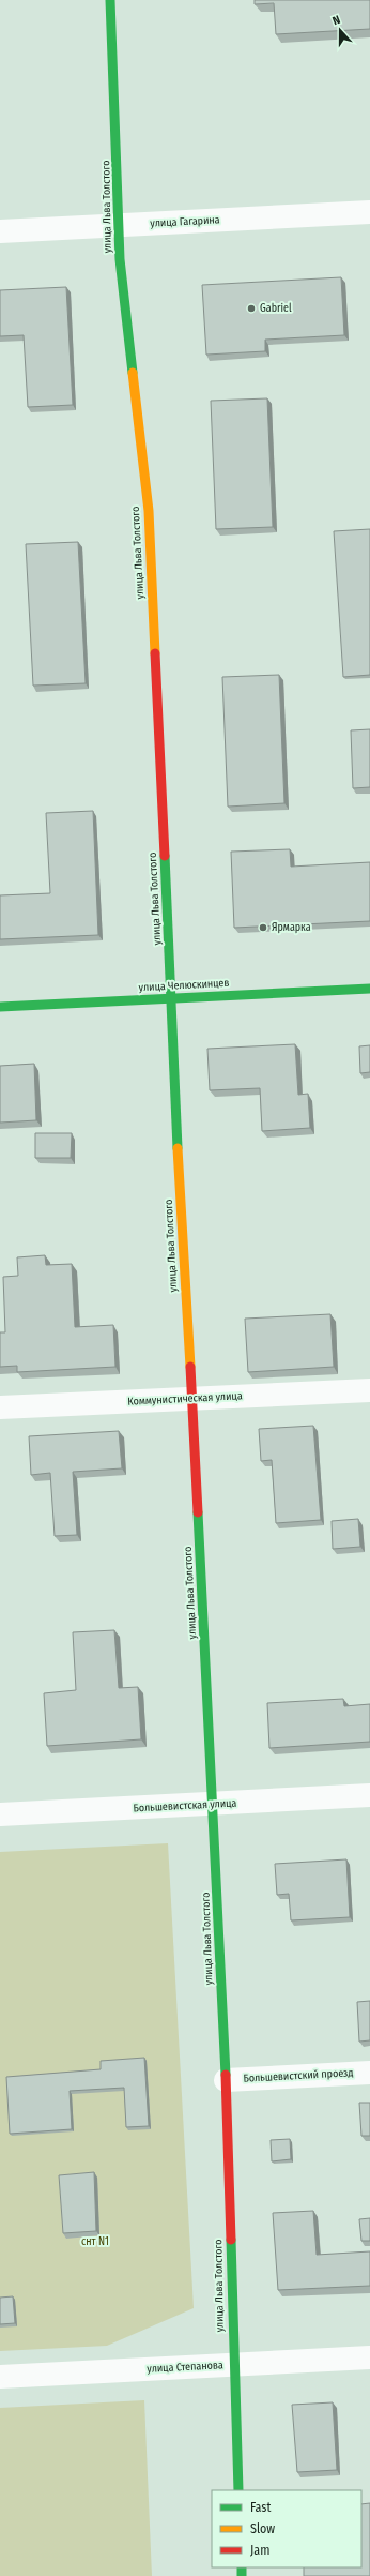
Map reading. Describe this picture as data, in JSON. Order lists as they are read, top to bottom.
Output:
{
  "streets": {
    "street": [
      "улица Льва Толстого",
      "улица Гагарина",
      "улица Челюскинцев",
      "Коммунистическая улица",
      "Большевистская улица",
      "Большевистский проезд",
      "улица Степанова"
    ]
  },
  "crossings": [
    ["улица Льва Толстого", "улица Гагарина"],
    ["улица Льва Толстого", "улица Челюскинцев"],
    ["улица Льва Толстого", "Коммунистическая улица"],
    ["улица Льва Толстого", "Большевистская улица"],
    ["улица Льва Толстого", "Большевистский проезд"],
    ["улица Льва Толстого", "улица Степанова"]
  ],
  "parks": ["снт N1"],
  "places": ["Gabriel", "Ярмарка"],
  "legend": ["Fast", "Slow", "Jam"],
  "north": "top"
}
